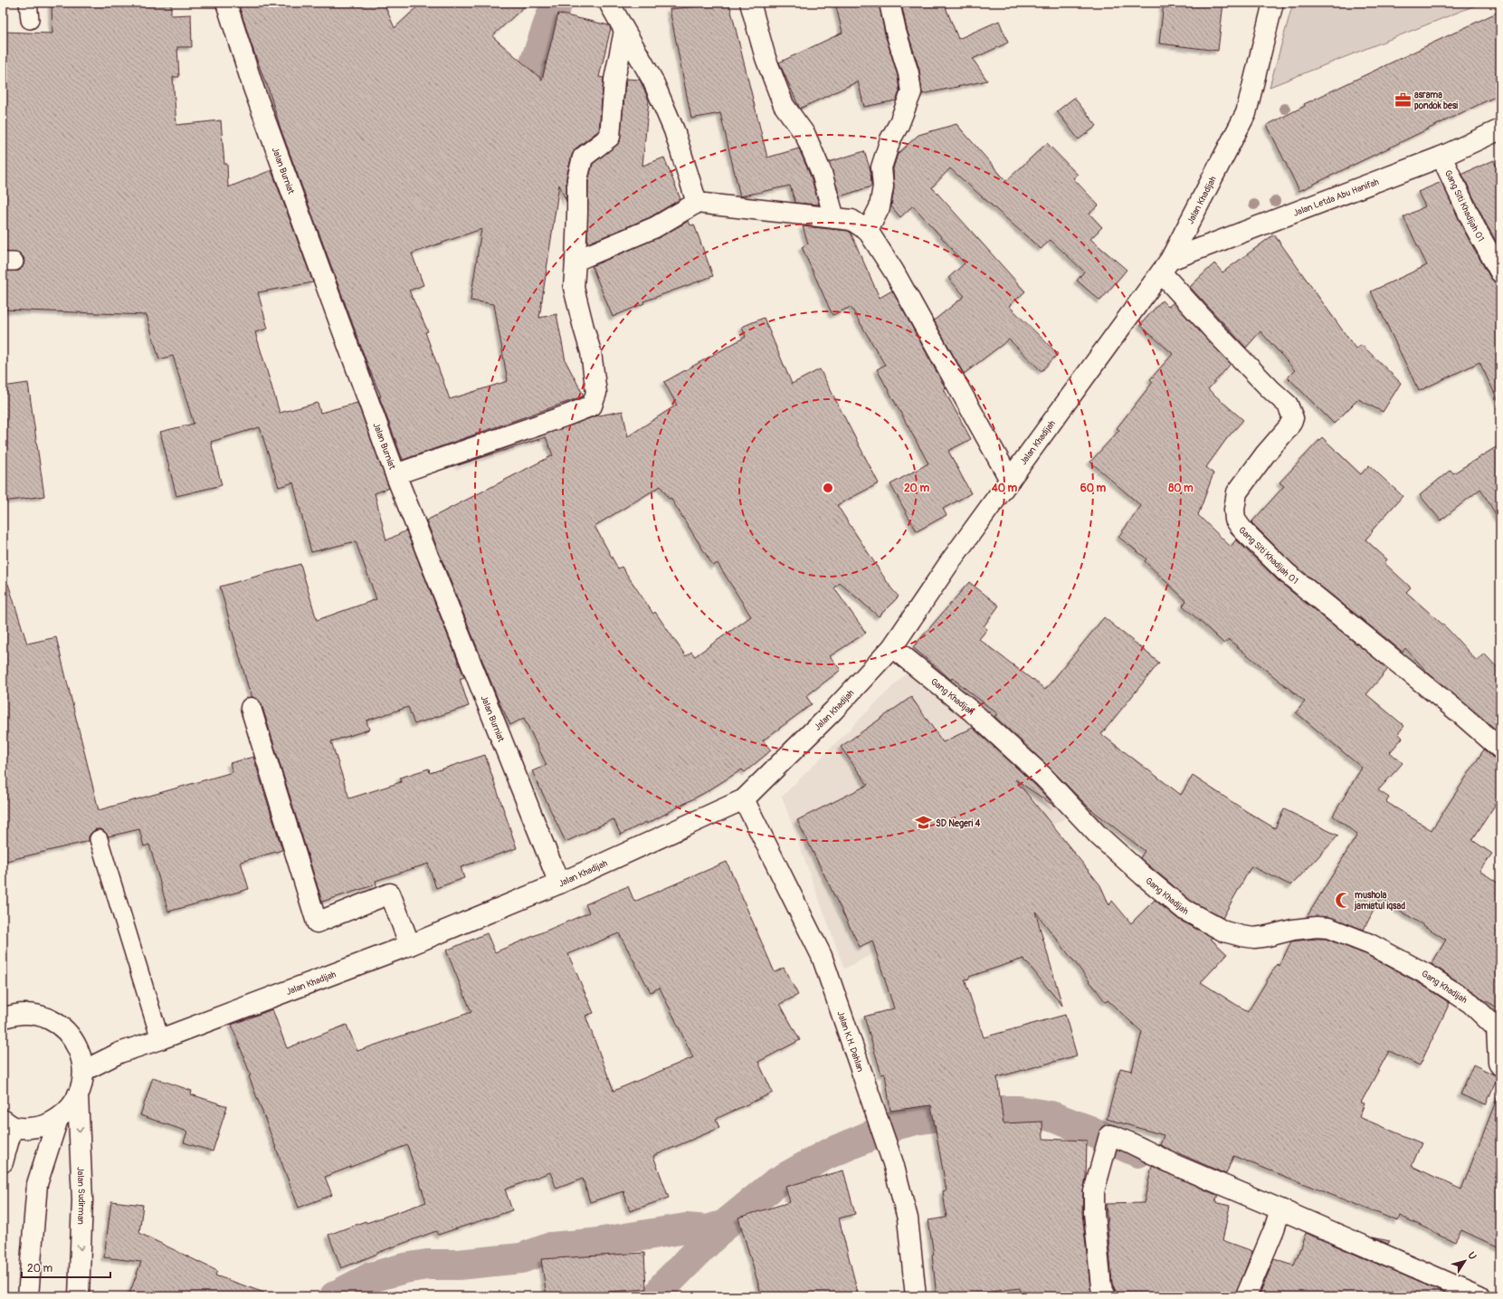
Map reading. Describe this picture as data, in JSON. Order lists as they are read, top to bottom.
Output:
{
  "streets": {
    "street": [
      "Jalan Burniat",
      "Jalan Letda Abu Hanifah",
      "Jalan Khadijah",
      "Gang Siti Khadijah 01",
      "Gang Khadijah",
      "Jalan K.H. Dahlan",
      "Jalan Sudirman"
    ]
  },
  "crossings": [
    ["Jalan Burniat", "Jalan Khadijah"],
    ["Jalan Letda Abu Hanifah", "Jalan Khadijah"],
    ["Jalan Letda Abu Hanifah", "Gang Siti Khadijah 01"],
    ["Jalan Khadijah", "Gang Siti Khadijah 01"],
    ["Jalan Khadijah", "Gang Khadijah"],
    ["Jalan Khadijah", "Jalan K.H. Dahlan"]
  ],
  "places": {
    "office": ["asrama pondok besi"],
    "school or university": ["SD Negeri 4"],
    "mosque": ["mushola jamiatul iqsad"]
  },
  "scale_bar": "20 m",
  "north": "top right",
  "rings": [
    "20 m",
    "40 m",
    "60 m",
    "80 m"
  ]
}
